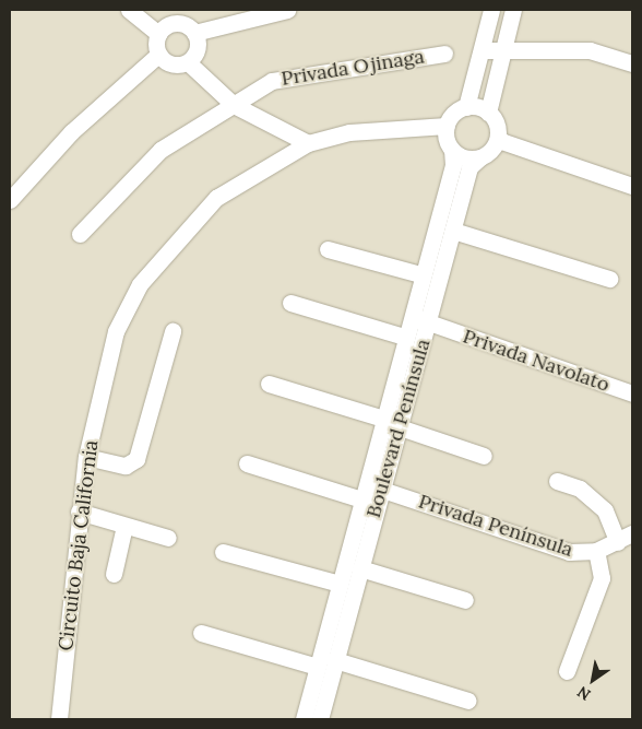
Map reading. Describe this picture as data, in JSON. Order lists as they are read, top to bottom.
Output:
{
  "streets": {
    "street": [
      "Privada Ojinaga",
      "Privada Navolato",
      "Boulevard Península",
      "Privada Península",
      "Circuito Baja California"
    ]
  },
  "crossings": [
    ["Privada Navolato", "Boulevard Península"],
    ["Boulevard Península", "Privada Península"],
    ["Boulevard Península", "Circuito Baja California"]
  ],
  "north": "bottom left"
}
